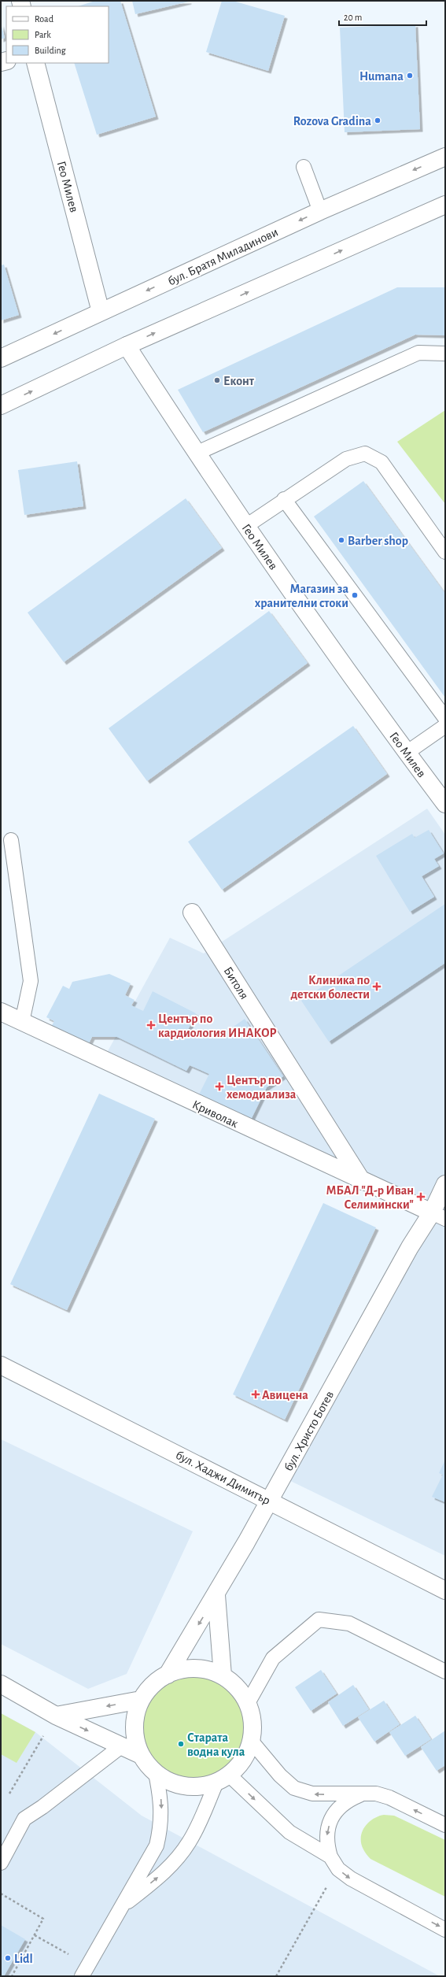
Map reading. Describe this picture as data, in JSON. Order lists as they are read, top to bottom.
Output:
{
  "streets": {
    "street": [
      "Гео Милев",
      "бул. Братя Миладинови",
      "Битоля",
      "Криволак",
      "бул. Христо Ботев",
      "бул. Хаджи Димитър"
    ]
  },
  "crossings": [
    ["Гео Милев", "бул. Братя Миладинови"],
    ["Битоля", "Криволак"],
    ["Криволак", "бул. Христо Ботев"],
    ["бул. Христо Ботев", "бул. Хаджи Димитър"]
  ],
  "places": {
    "other": [
      "Humana",
      "Rozova Gradina",
      "Еконт",
      "Barber shop",
      "Магазин за хранителни стоки",
      "Старата водна кула",
      "Lidl"
    ],
    "health": [
      "Клиника по детски болести",
      "Център по кардиология ИНАКОР",
      "Център по хемодиализа",
      "МБАЛ \"Д-р Иван Селимински\"",
      "Авицена"
    ]
  },
  "legend": ["Road", "Park", "Building"],
  "scale_bar": "20 m"
}
